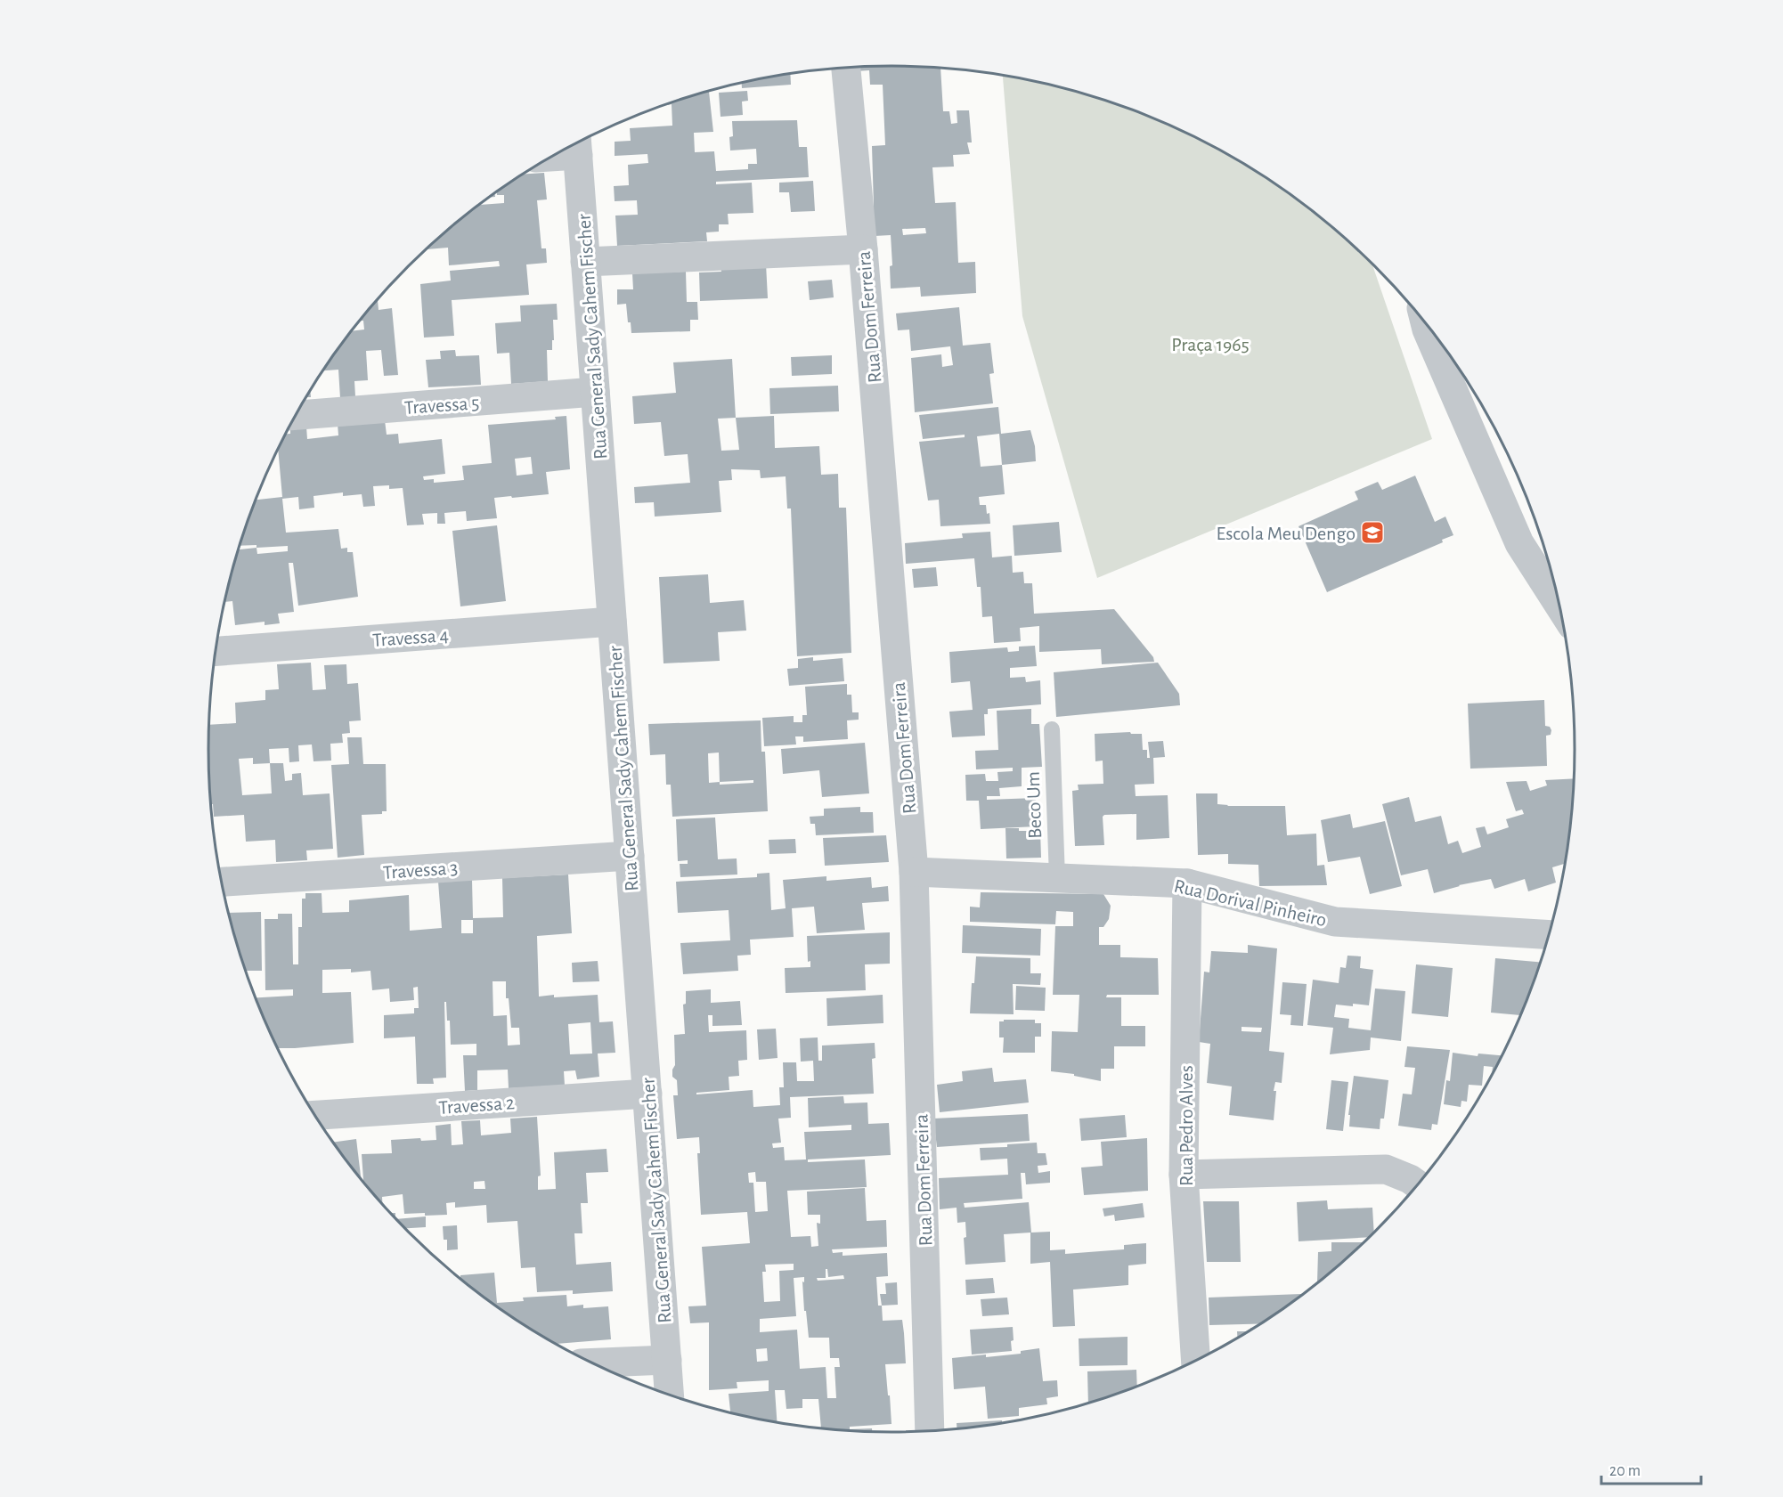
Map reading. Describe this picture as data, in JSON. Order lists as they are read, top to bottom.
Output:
{
  "streets": {
    "street": [
      "Rua Dom Ferreira",
      "Rua General Sady Cahem Fischer",
      "Travessa 5",
      "Travessa 4",
      "Travessa 3",
      "Rua Dorival Pinheiro",
      "Travessa 2",
      "Rua Pedro Alves"
    ],
    "lane": ["Beco Um"]
  },
  "crossings": [
    ["Rua Dom Ferreira", "Rua Dorival Pinheiro"],
    ["Rua General Sady Cahem Fischer", "Travessa 5"],
    ["Rua General Sady Cahem Fischer", "Travessa 4"],
    ["Rua General Sady Cahem Fischer", "Travessa 3"],
    ["Rua General Sady Cahem Fischer", "Travessa 2"],
    ["Beco Um", "Rua Dorival Pinheiro"],
    ["Rua Dorival Pinheiro", "Rua Pedro Alves"]
  ],
  "parks": ["Praça 1965"],
  "places": {
    "school or university": ["Escola Meu Dengo"]
  },
  "scale_bar": "20 m"
}
